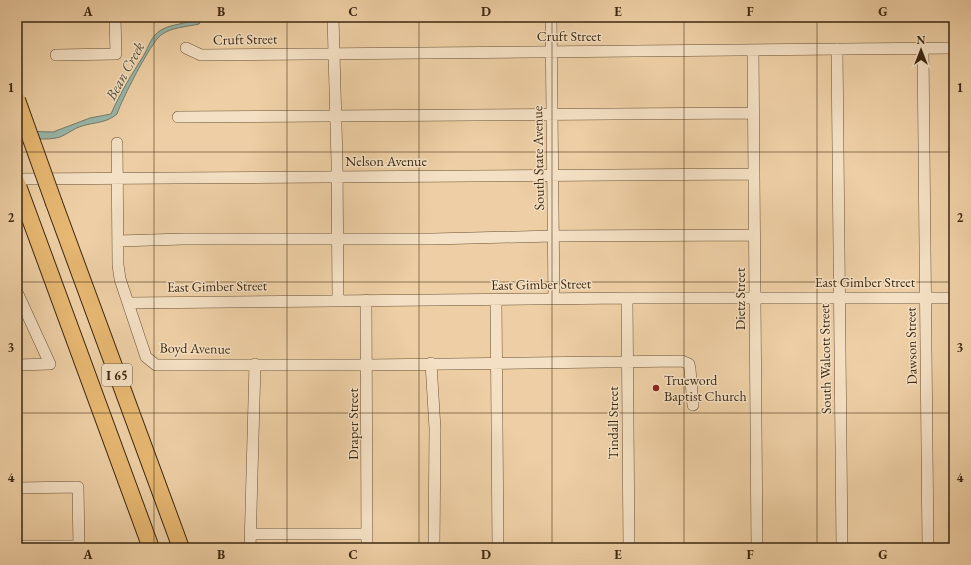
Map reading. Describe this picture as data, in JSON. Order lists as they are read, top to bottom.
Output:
{
  "streets": {
    "highway": ["I 65"],
    "street": [
      "Cruft Street",
      "South State Avenue",
      "Nelson Avenue",
      "East Gimber Street",
      "Dietz Street",
      "Dawson Street",
      "Boyd Avenue",
      "South Walcott Street",
      "Tindall Street",
      "Draper Street"
    ]
  },
  "crossings": [
    ["Cruft Street", "South State Avenue"],
    ["Cruft Street", "Dietz Street"],
    ["Cruft Street", "Dawson Street"],
    ["Cruft Street", "South Walcott Street"],
    ["South State Avenue", "Nelson Avenue"],
    ["South State Avenue", "East Gimber Street"],
    ["Nelson Avenue", "Dietz Street"],
    ["Nelson Avenue", "Boyd Avenue"],
    ["East Gimber Street", "Dietz Street"],
    ["East Gimber Street", "Dawson Street"],
    ["East Gimber Street", "Boyd Avenue"],
    ["East Gimber Street", "South Walcott Street"],
    ["East Gimber Street", "Tindall Street"],
    ["East Gimber Street", "Draper Street"],
    ["Boyd Avenue", "Tindall Street"],
    ["Boyd Avenue", "Draper Street"]
  ],
  "water": ["Bean Creek"],
  "places": ["Trueword Baptist Church"],
  "north": "top",
  "grid": {
    "columns": [
      "A",
      "B",
      "C",
      "D",
      "E",
      "F",
      "G"
    ],
    "rows": [
      "1",
      "2",
      "3",
      "4"
    ]
  }
}
